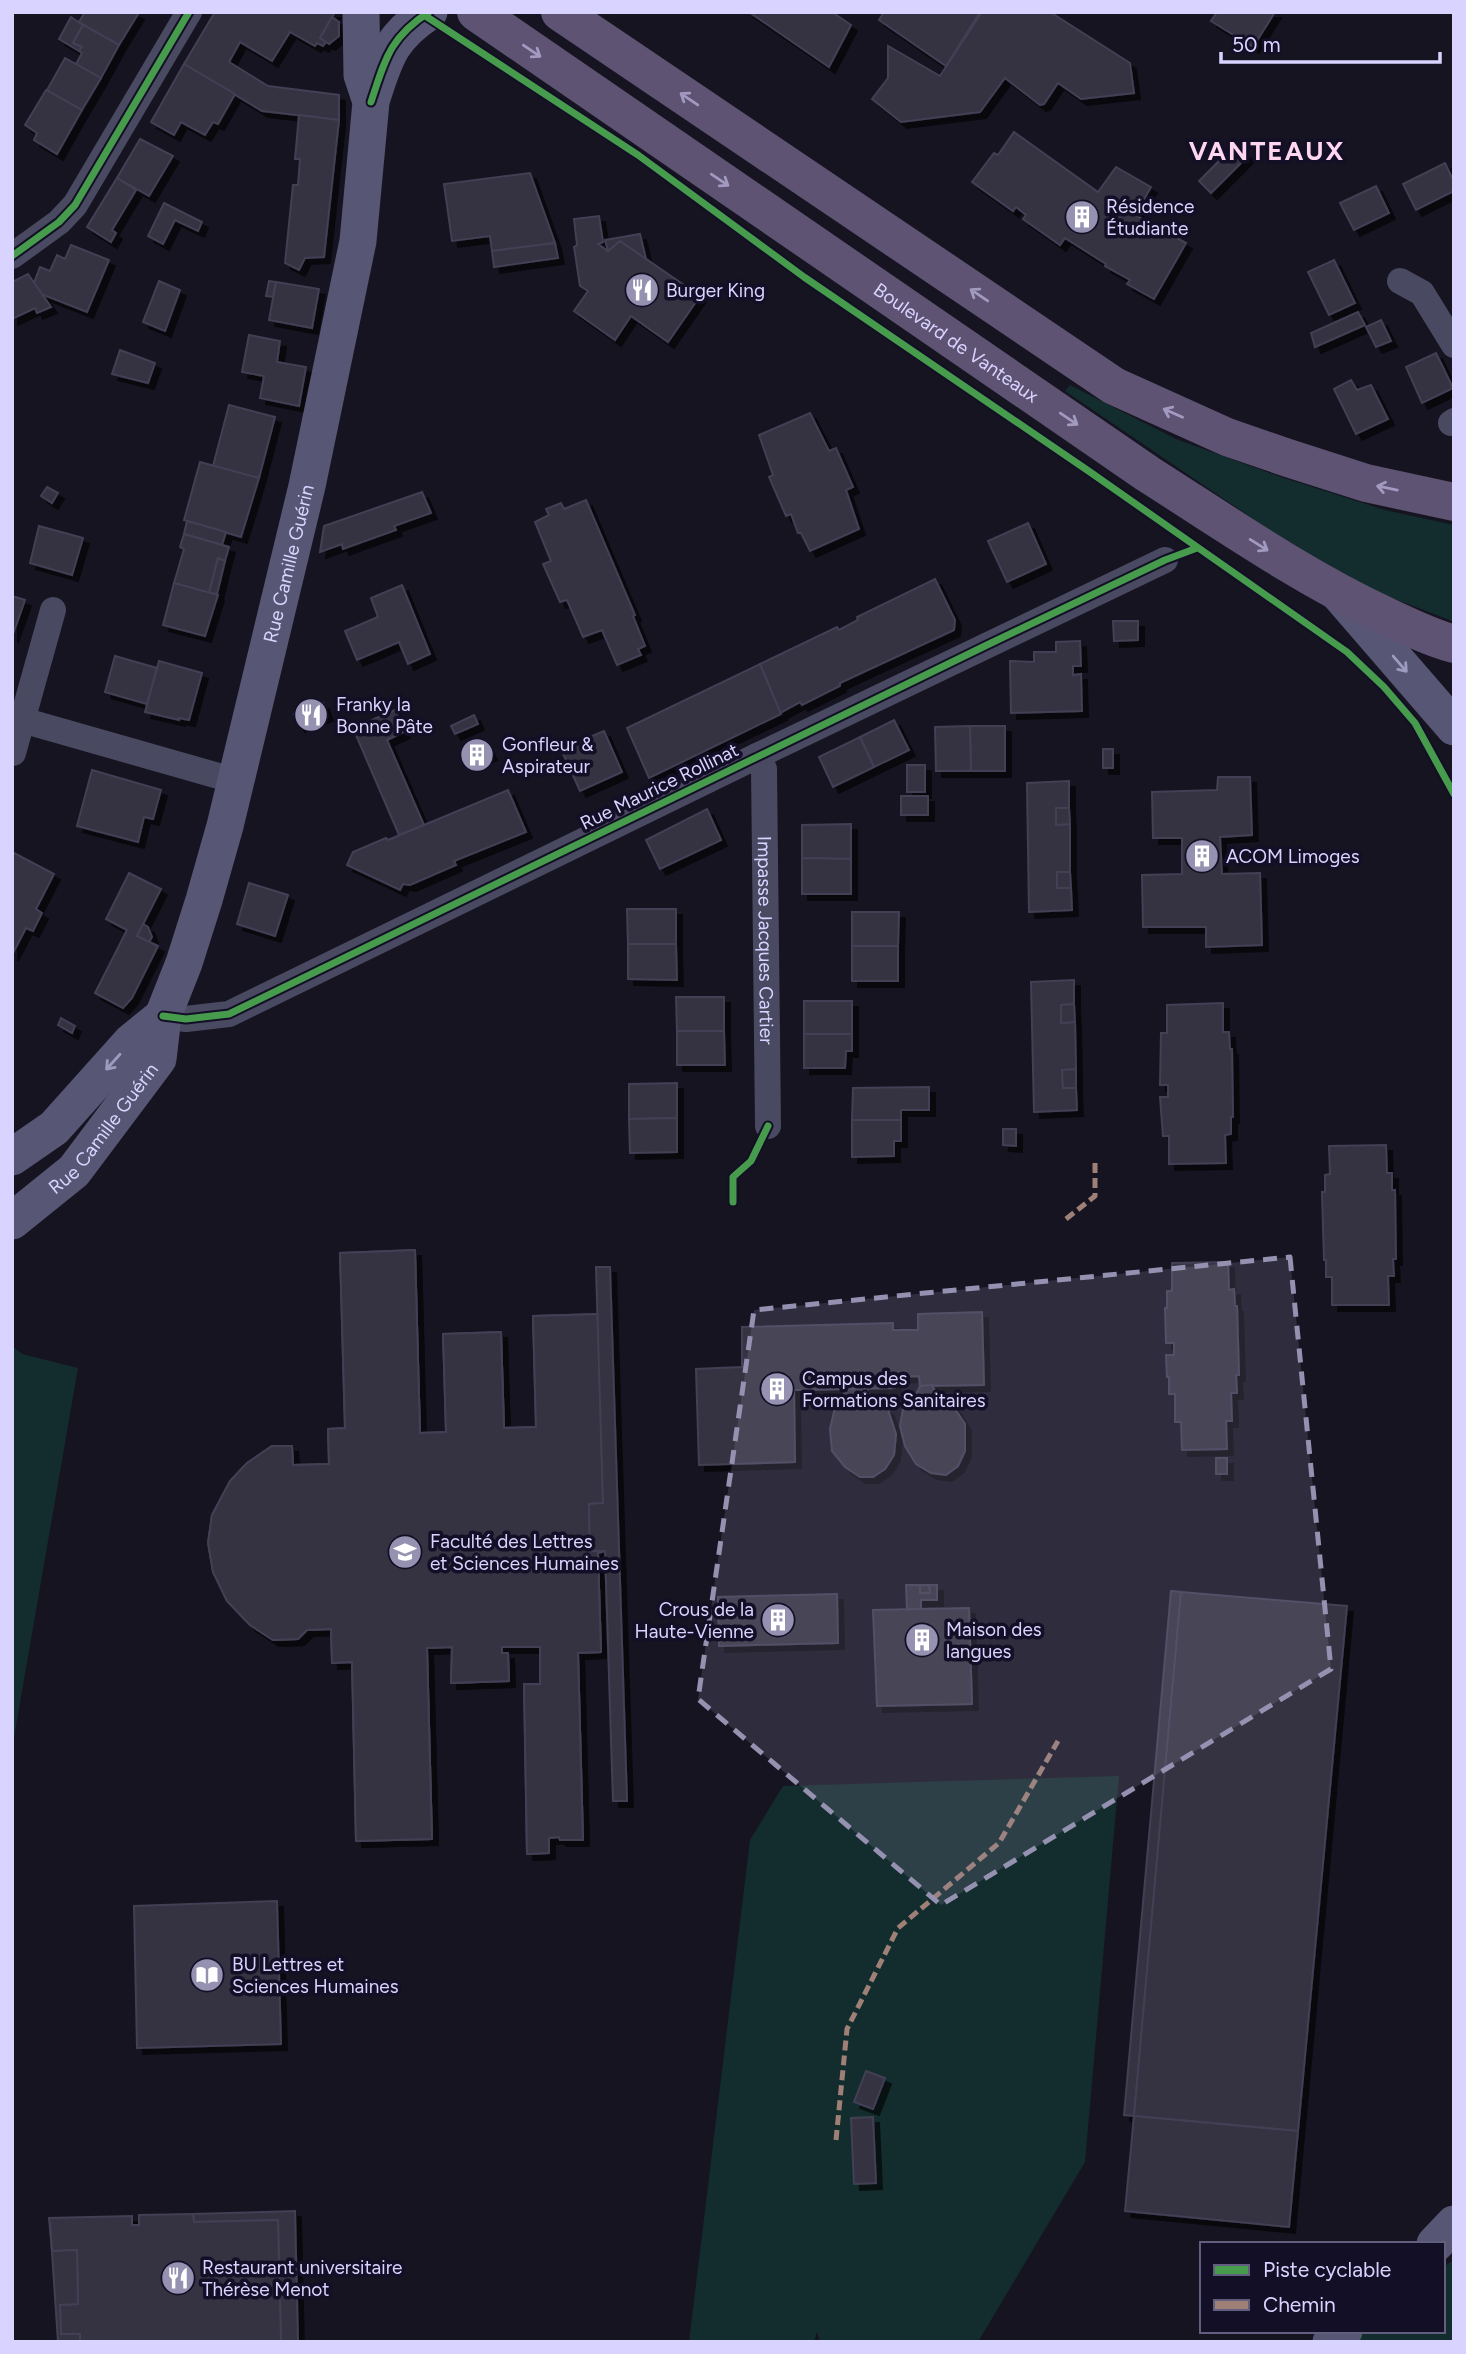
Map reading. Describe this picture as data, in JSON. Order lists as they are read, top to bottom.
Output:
{
  "streets": {
    "main road": ["Boulevard de Vanteaux", "Rue Camille Guérin"],
    "street": ["Rue Maurice Rollinat", "Impasse Jacques Cartier"]
  },
  "crossings": [
    ["Rue Camille Guérin", "Rue Maurice Rollinat"],
    ["Rue Maurice Rollinat", "Impasse Jacques Cartier"]
  ],
  "districts": ["VANTEAUX"],
  "places": {
    "building": [
      "Résidence Étudiante",
      "Gonfleur & Aspirateur",
      "ACOM Limoges",
      "Campus des Formations Sanitaires",
      "Crous de la Haute-Vienne",
      "Maison des langues"
    ],
    "restaurant": ["Burger King", "Franky la Bonne Pâte", "Restaurant universitaire Thérèse Menot"],
    "school or university": ["Faculté des Lettres et Sciences Humaines"],
    "library": ["BU Lettres et Sciences Humaines"]
  },
  "legend": ["Piste cyclable", "Chemin"],
  "scale_bar": "50 m"
}
